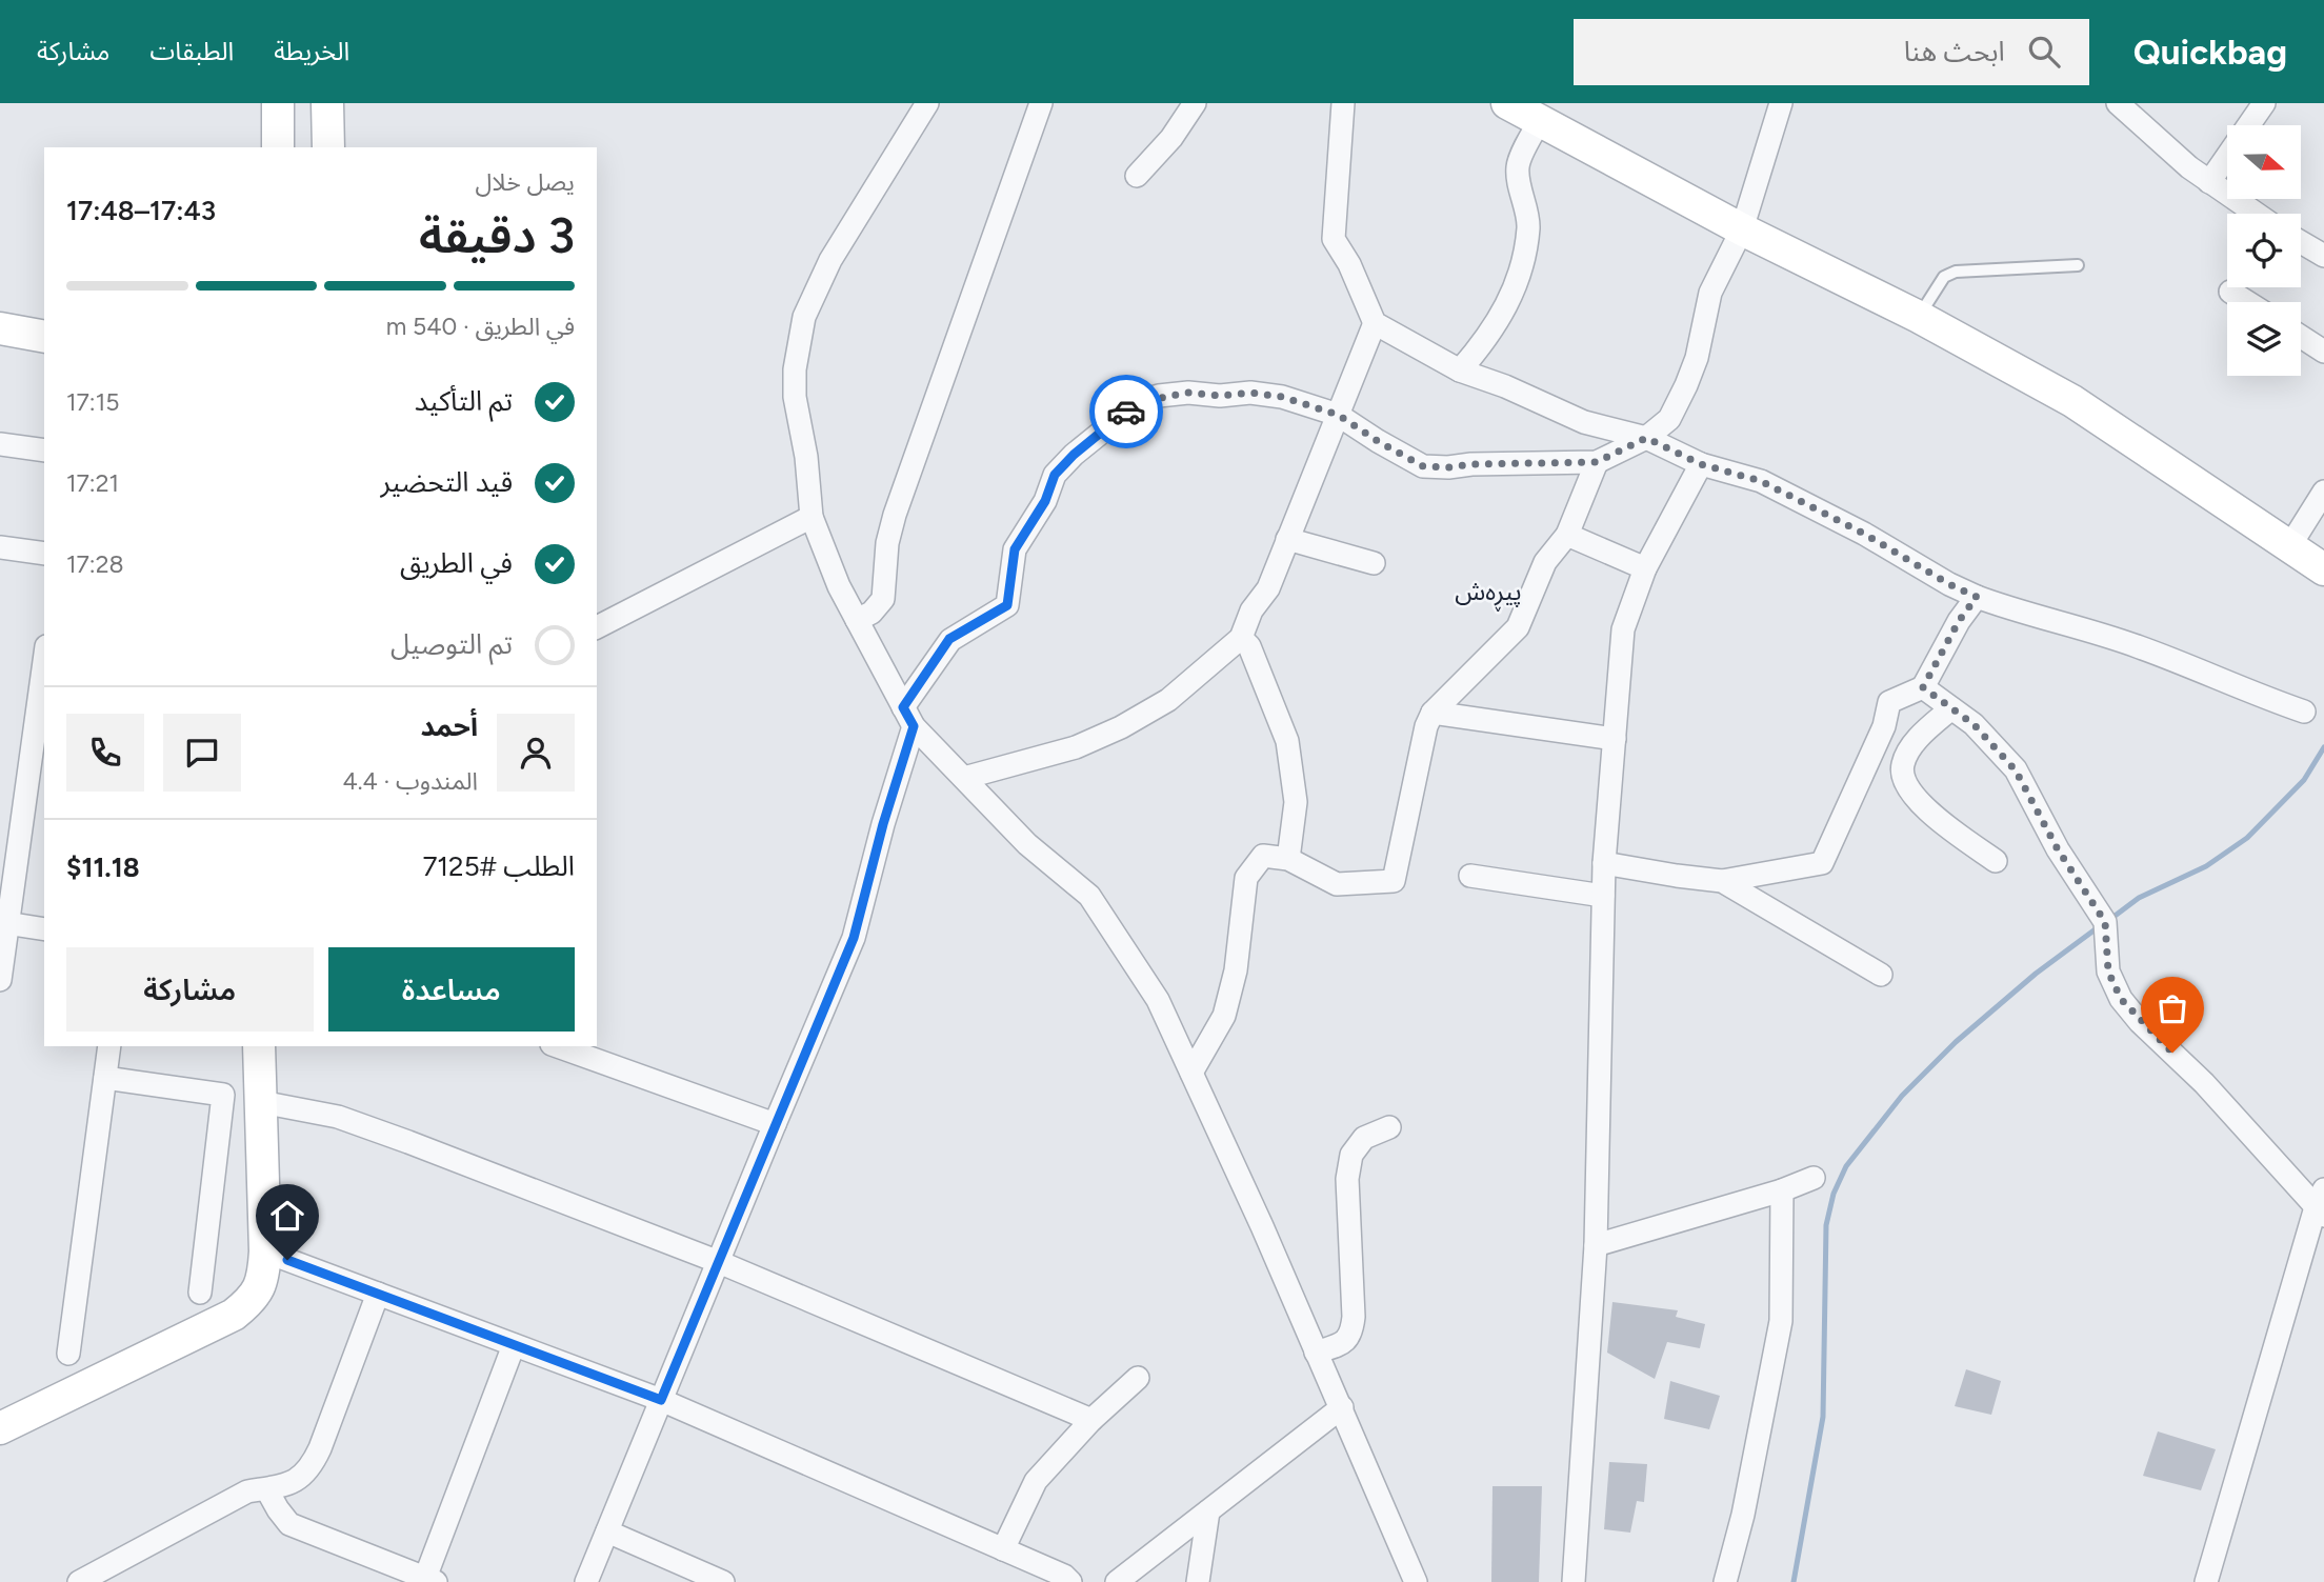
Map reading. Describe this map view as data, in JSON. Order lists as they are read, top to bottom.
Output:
{
  "districts": ["پیڕەش"],
  "north": "right",
  "page": {
    "header": "Quickbag",
    "search": "ابحث هنا",
    "nav": ["الخريطة", "الطبقات", "مشاركة"],
    "heading": ["3 دقيقة", "يصل خلال", "17:43–17:48"],
    "panel": [
      "أحمد",
      "المندوب · 4.4",
      "الطلب #7125",
      "$11.18"
    ],
    "bar": "في الطريق · 540 m",
    "list": [
      ["تم التأكيد", "17:15"],
      ["قيد التحضير", "17:21"],
      ["في الطريق", "17:28"],
      "تم التوصيل"
    ],
    "buttons": ["مساعدة", "مشاركة"]
  }
}
